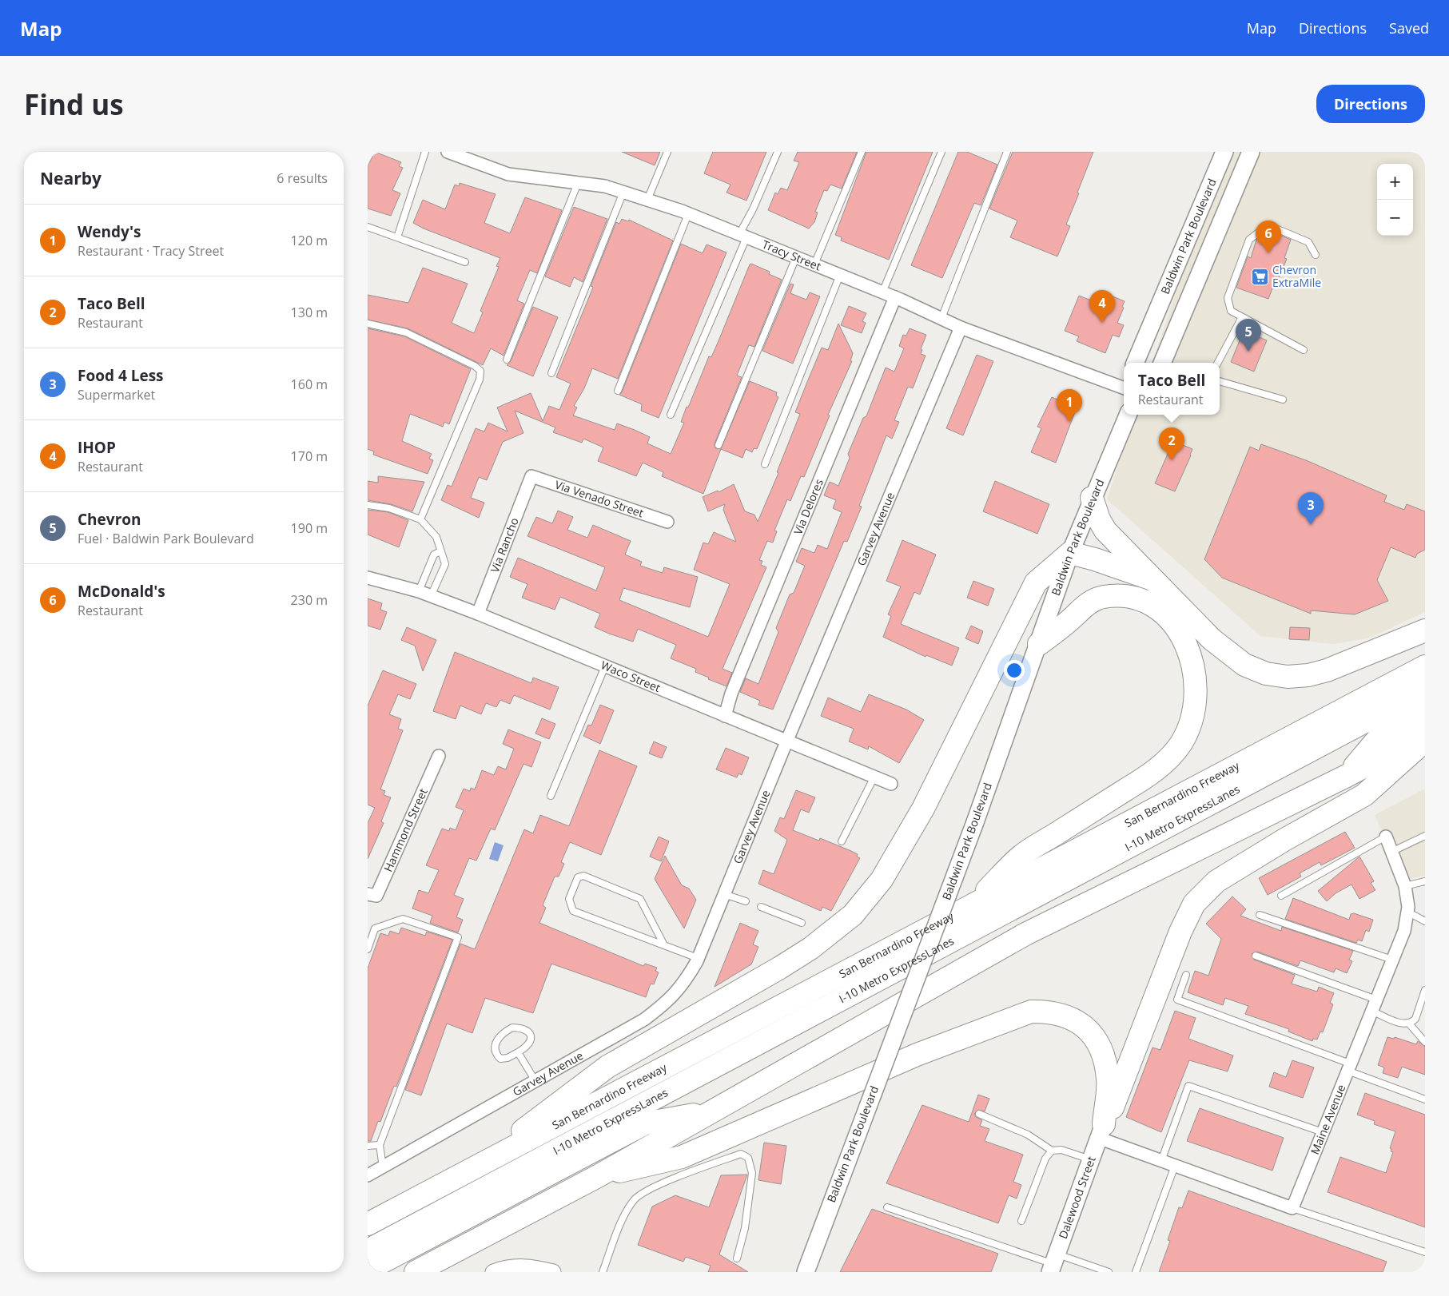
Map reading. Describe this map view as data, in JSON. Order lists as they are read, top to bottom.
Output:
{
  "streets": {
    "highway": ["San Bernardino Freeway", "I-10 Metro ExpressLanes"],
    "main road": ["Baldwin Park Boulevard", "Dalewood Street"],
    "street": [
      "Tracy Street",
      "Via Venado Street",
      "Via Delores",
      "Garvey Avenue",
      "Via Rancho",
      "Waco Street",
      "Hammond Street",
      "Maine Avenue"
    ]
  },
  "crossings": [
    ["Tracy Street", "Via Delores"],
    ["Tracy Street", "Garvey Avenue"],
    ["Via Venado Street", "Via Rancho"],
    ["Via Delores", "Waco Street"],
    ["Garvey Avenue", "Waco Street"],
    ["Via Rancho", "Waco Street"]
  ],
  "places": {
    "supermarket": ["Chevron ExtraMile"]
  },
  "page": {
    "header": "Map",
    "nav": ["Map", "Directions", "Saved"],
    "buttons": "Directions",
    "title": "Find us",
    "heading": ["Nearby", "6 results"],
    "map_buttons": ["+", "−"],
    "list": [
      {
        "mark": "1",
        "name": "Wendy's",
        "note": "Restaurant · Tracy Street",
        "value": "120 m"
      },
      {
        "mark": "2",
        "name": "Taco Bell",
        "note": "Restaurant",
        "value": "130 m"
      },
      {
        "mark": "3",
        "name": "Food 4 Less",
        "note": "Supermarket",
        "value": "160 m"
      },
      {
        "mark": "4",
        "name": "IHOP",
        "note": "Restaurant",
        "value": "170 m"
      },
      {
        "mark": "5",
        "name": "Chevron",
        "note": "Fuel · Baldwin Park Boulevard",
        "value": "190 m"
      },
      {
        "mark": "6",
        "name": "McDonald's",
        "note": "Restaurant",
        "value": "230 m"
      }
    ],
    "pins": [
      "6",
      "4",
      "5",
      "1",
      "2",
      "3"
    ],
    "popup": ["Taco Bell", "Restaurant"]
  }
}
